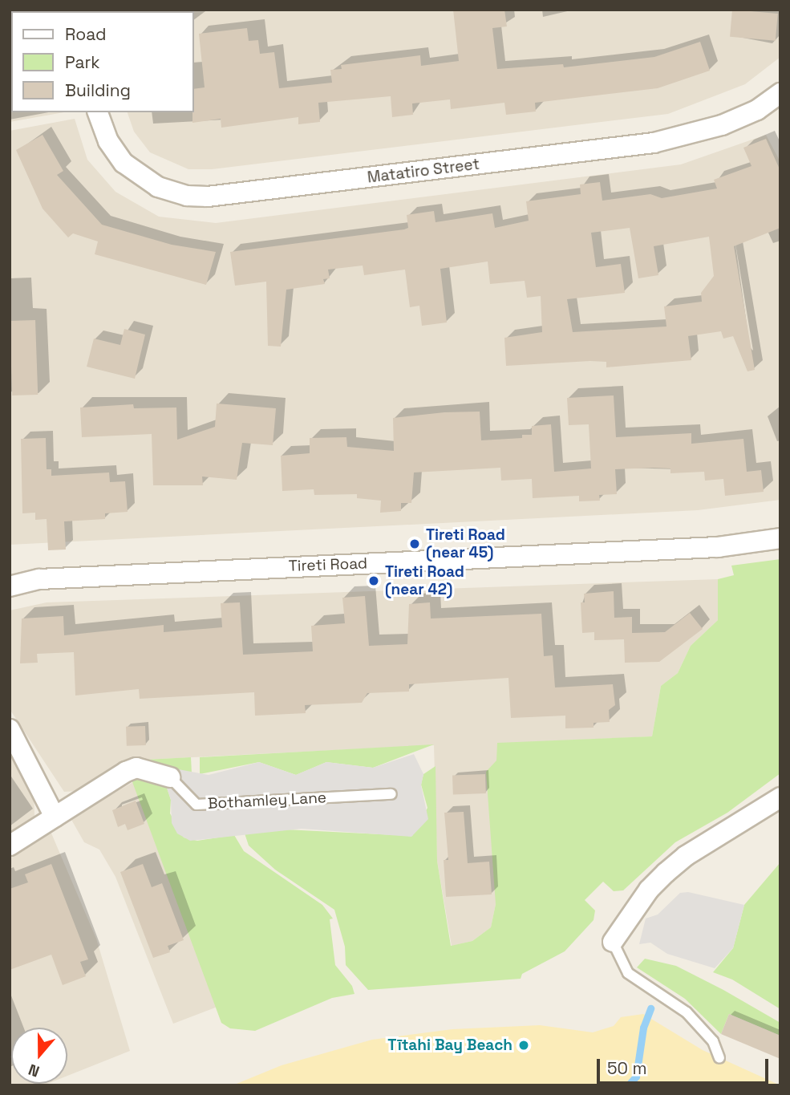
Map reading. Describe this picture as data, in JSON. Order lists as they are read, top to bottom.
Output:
{
  "streets": {
    "street": ["Matatiro Street", "Tireti Road", "Bothamley Lane"]
  },
  "places": ["Tireti Road (near 45)", "Tireti Road (near 42)", "Tītahi Bay Beach"],
  "legend": ["Road", "Park", "Building"],
  "scale_bar": "50 m",
  "north": "bottom"
}
